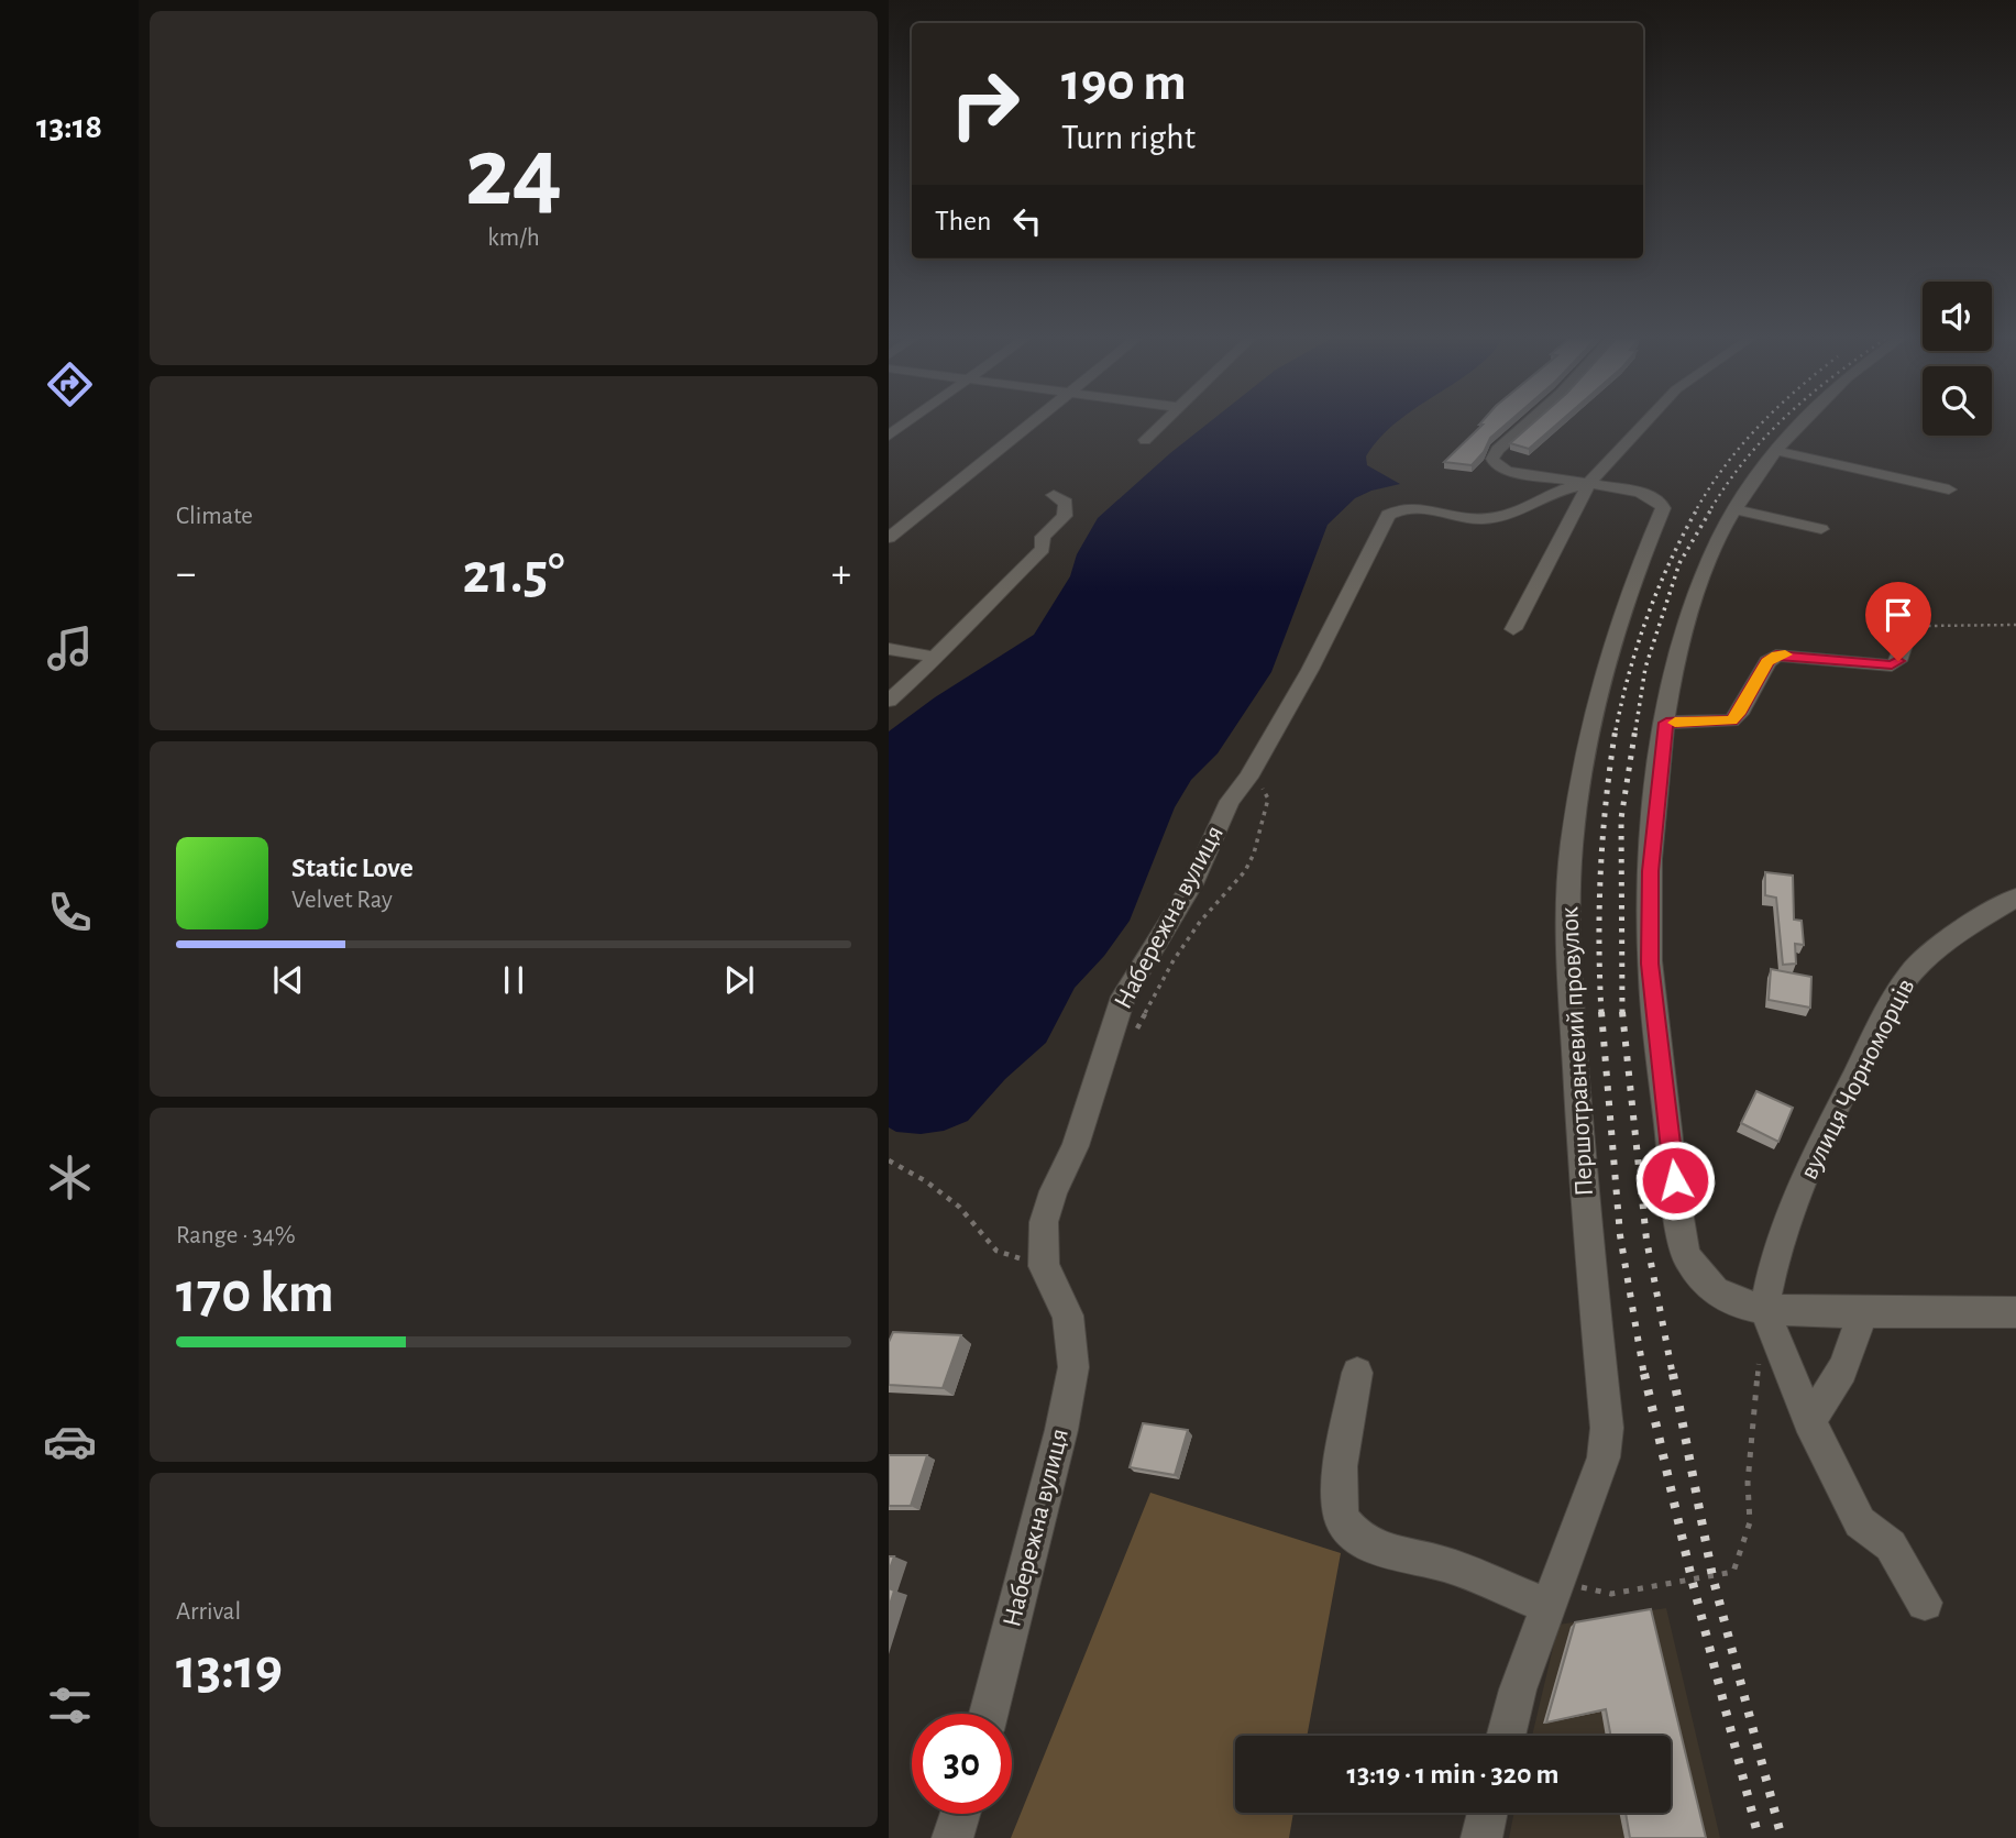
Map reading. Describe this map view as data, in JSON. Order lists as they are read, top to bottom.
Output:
{
  "streets": {
    "street": ["Набережна вулиця", "Першотравневий провулок", "вулиця Чорноморців"]
  },
  "crossings": [
    ["Набережна вулиця", "Першотравневий провулок"]
  ],
  "page": {
    "tabs": "13:18",
    "tile": [
      ["24", "km/h"],
      "Climate",
      ["Range · 34%", "170 km"],
      ["Arrival", "13:19"]
    ],
    "turn": ["190 m", "Turn right"],
    "then": "Then",
    "heat": ["−", "21.5°", "+"],
    "song": ["Static Love", "Velvet Ray"],
    "limit": "30",
    "trip": "13:19 · 1 min · 320 m"
  }
}
